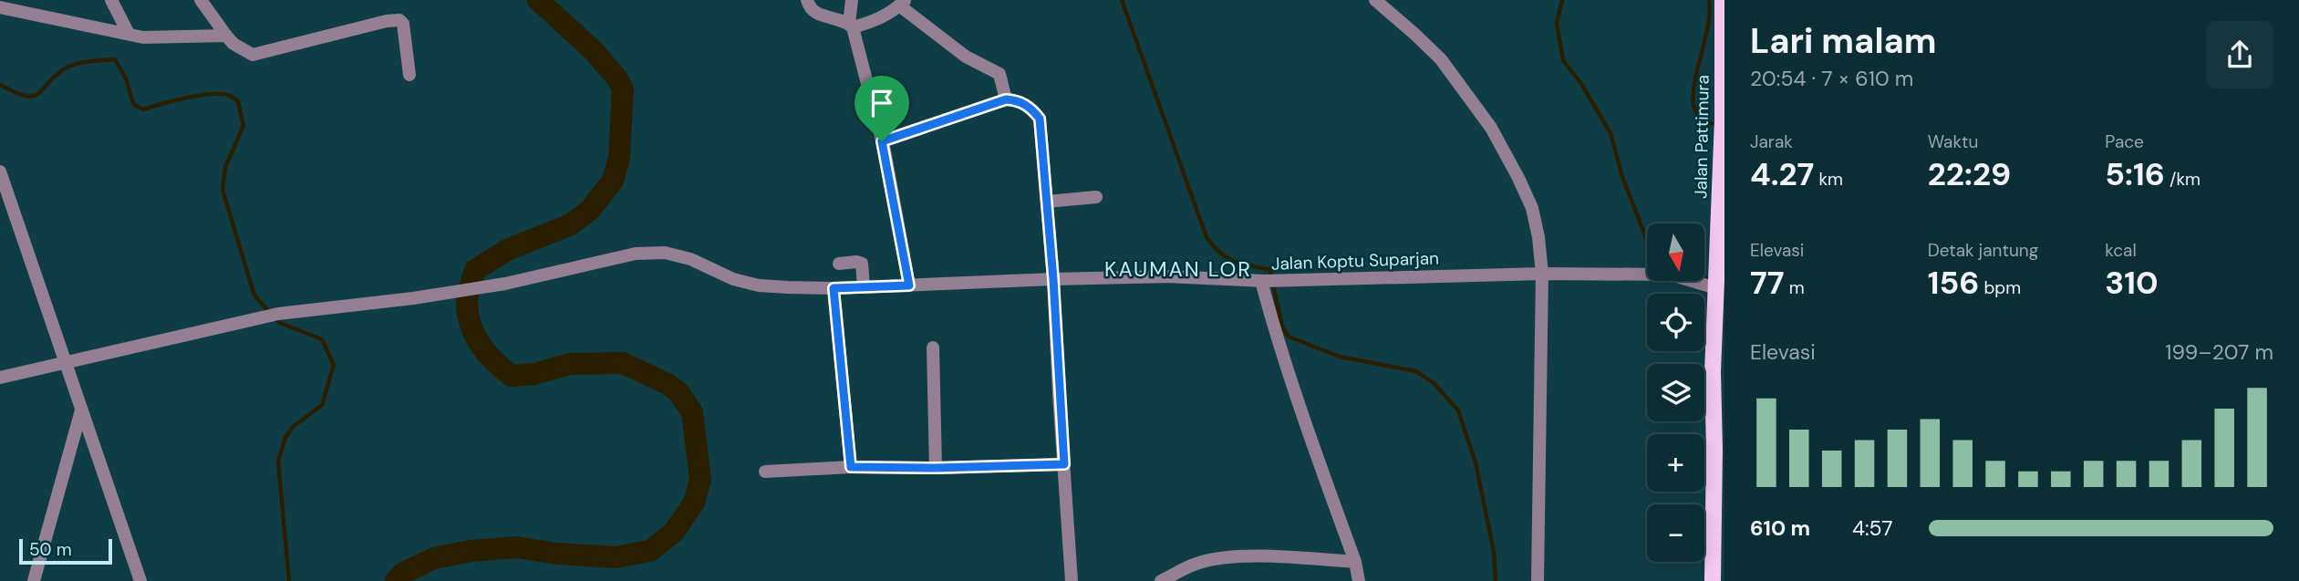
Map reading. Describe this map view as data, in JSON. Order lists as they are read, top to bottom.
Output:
{
  "streets": {
    "main road": ["Jalan Pattimura"],
    "street": ["Jalan Koptu Suparjan"]
  },
  "crossings": [
    ["Jalan Pattimura", "Jalan Koptu Suparjan"]
  ],
  "districts": ["KAUMAN LOR"],
  "scale_bar": "50 m",
  "north": "bottom",
  "page": {
    "heading": ["Lari malam", "20:54 · 7 × 610 m"],
    "stats": [
      ["Jarak", "4.27 km"],
      ["Waktu", "22:29"],
      ["Pace", "5:16 /km"],
      ["Elevasi", "77 m"],
      ["Detak jantung", "156 bpm"],
      ["kcal", "310"]
    ],
    "map_buttons": ["+", "−"],
    "chart": ["Elevasi", "199–207 m"],
    "list": [
      {
        "name": "610 m",
        "note": "4:57"
      }
    ],
    "scale": "50 m"
  }
}
